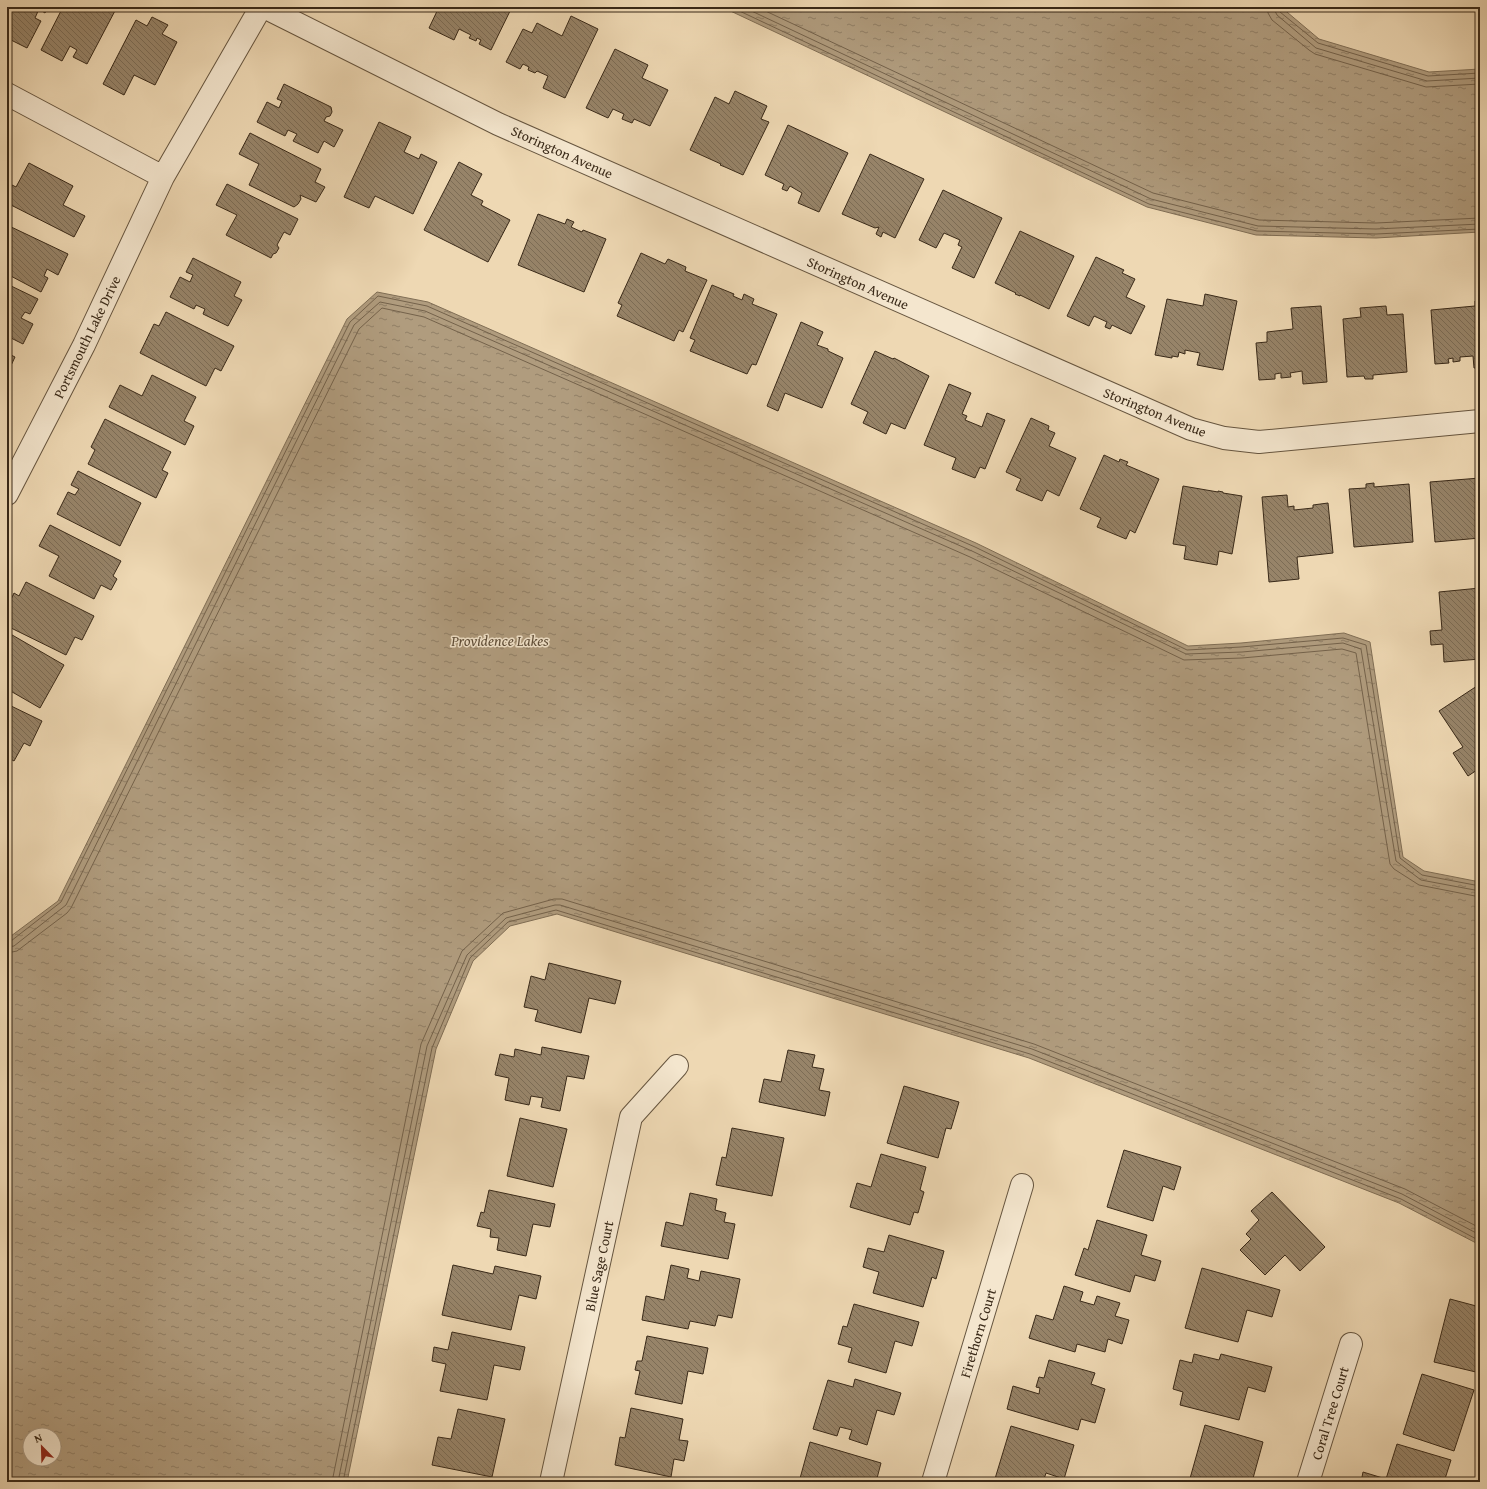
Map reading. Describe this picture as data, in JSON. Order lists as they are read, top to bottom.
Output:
{
  "streets": {
    "street": [
      "Storington Avenue",
      "Portsmouth Lake Drive",
      "Blue Sage Court",
      "Firethorn Court",
      "Coral Tree Court"
    ]
  },
  "water": ["Providence Lakes"],
  "north": "top left"
}
